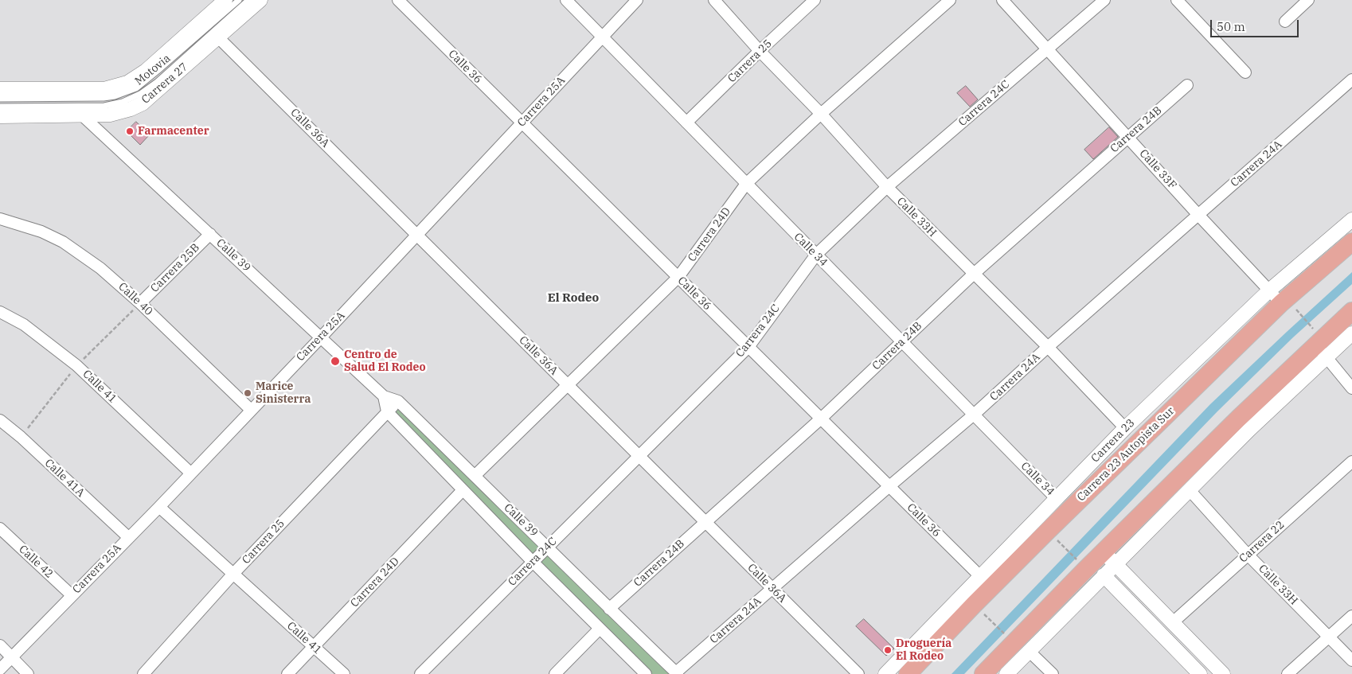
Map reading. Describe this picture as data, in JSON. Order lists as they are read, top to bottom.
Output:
{
  "streets": {
    "main road": ["Carrera 23 Autopista Sur"],
    "street": [
      "Carrera 25",
      "Calle 36",
      "Carrera 27",
      "Carrera 25A",
      "Carrera 24C",
      "Calle 36A",
      "Carrera 24B",
      "Carrera 24A",
      "Calle 33F",
      "Calle 33H",
      "Carrera 24D",
      "Calle 34",
      "Calle 39",
      "Carrera 25B",
      "Calle 40",
      "Calle 41",
      "Carrera 23",
      "Calle 41A",
      "Carrera 22",
      "Calle 42"
    ],
    "lane": ["Motovia"]
  },
  "crossings": [
    ["Carrera 25", "Calle 33H"],
    ["Carrera 25", "Calle 34"],
    ["Carrera 25", "Calle 39"],
    ["Carrera 25", "Calle 41"],
    ["Calle 36", "Carrera 25A"],
    ["Calle 36", "Carrera 24C"],
    ["Calle 36", "Carrera 24B"],
    ["Calle 36", "Carrera 24A"],
    ["Calle 36", "Carrera 24D"],
    ["Calle 36", "Carrera 23"],
    ["Calle 36", "Carrera 23 Autopista Sur"],
    ["Carrera 27", "Calle 36A"],
    ["Carrera 27", "Calle 39"],
    ["Carrera 25A", "Calle 36A"],
    ["Carrera 25A", "Calle 34"],
    ["Carrera 25A", "Calle 39"],
    ["Carrera 25A", "Calle 40"],
    ["Carrera 25A", "Calle 41"],
    ["Carrera 25A", "Calle 41A"],
    ["Carrera 25A", "Calle 42"],
    ["Carrera 24C", "Calle 36A"],
    ["Carrera 24C", "Calle 33F"],
    ["Carrera 24C", "Calle 33H"],
    ["Carrera 24C", "Calle 34"],
    ["Carrera 24C", "Calle 39"],
    ["Calle 36A", "Carrera 24B"],
    ["Calle 36A", "Carrera 24A"],
    ["Calle 36A", "Carrera 24D"],
    ["Carrera 24B", "Calle 33F"],
    ["Carrera 24B", "Calle 33H"],
    ["Carrera 24B", "Calle 34"],
    ["Carrera 24B", "Calle 39"],
    ["Carrera 24A", "Calle 33F"],
    ["Carrera 24A", "Calle 33H"],
    ["Carrera 24A", "Calle 34"],
    ["Carrera 24A", "Calle 39"],
    ["Calle 33F", "Carrera 23"],
    ["Calle 33F", "Carrera 23 Autopista Sur"],
    ["Calle 33H", "Carrera 24D"],
    ["Calle 33H", "Carrera 23"],
    ["Calle 33H", "Carrera 22"],
    ["Carrera 24D", "Calle 34"],
    ["Carrera 24D", "Calle 39"],
    ["Carrera 24D", "Calle 41"],
    ["Calle 34", "Carrera 23"],
    ["Calle 39", "Carrera 25B"],
    ["Carrera 25B", "Calle 40"],
    ["Carrera 23", "Carrera 23 Autopista Sur"]
  ],
  "districts": ["El Rodeo"],
  "places": [
    "Farmacenter",
    "Centro de Salud El Rodeo",
    "Marice Sinisterra",
    "Droguería El Rodeo"
  ],
  "scale_bar": "50 m"
}
